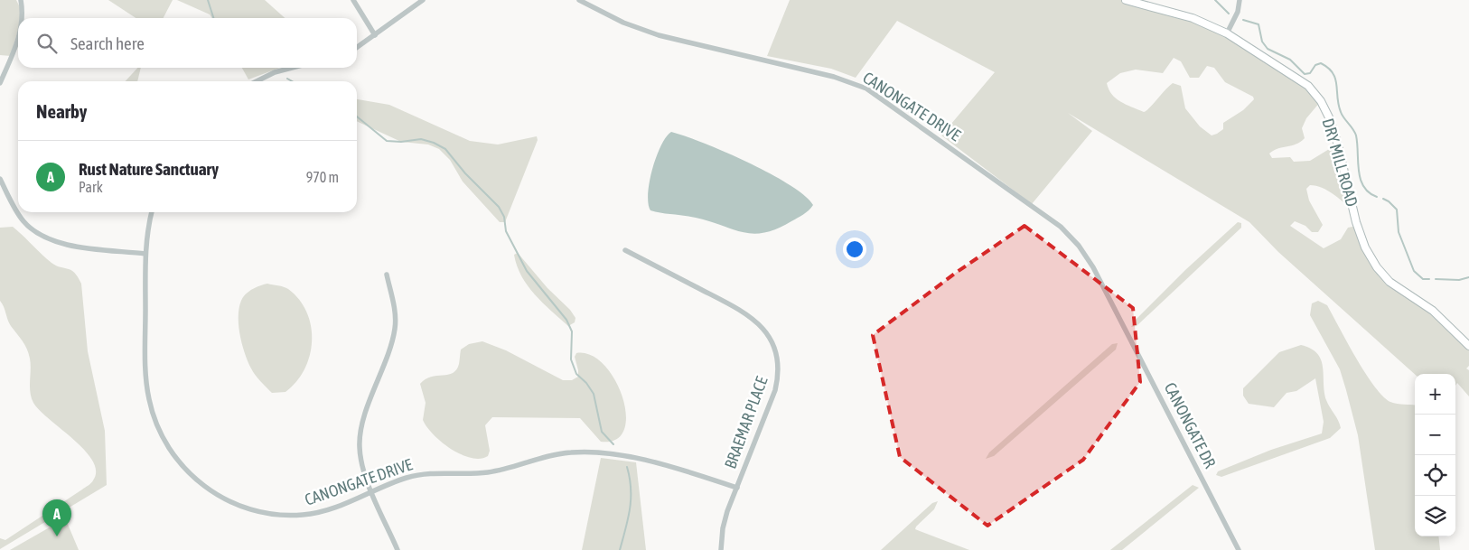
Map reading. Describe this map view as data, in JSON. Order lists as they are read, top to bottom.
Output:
{
  "streets": {
    "street": [
      "CANONGATE DRIVE",
      "DRY MILL ROAD",
      "BRAEMAR PLACE",
      "CANONGATE DR"
    ]
  },
  "crossings": [
    ["CANONGATE DRIVE", "BRAEMAR PLACE"],
    ["CANONGATE DRIVE", "CANONGATE DR"]
  ],
  "page": {
    "search": "Search here",
    "heading": "Nearby",
    "list": [
      {
        "mark": "A",
        "name": "Rust Nature Sanctuary",
        "note": "Park",
        "value": "970 m"
      }
    ],
    "map_buttons": ["+", "−"],
    "pins": "A"
  }
}
